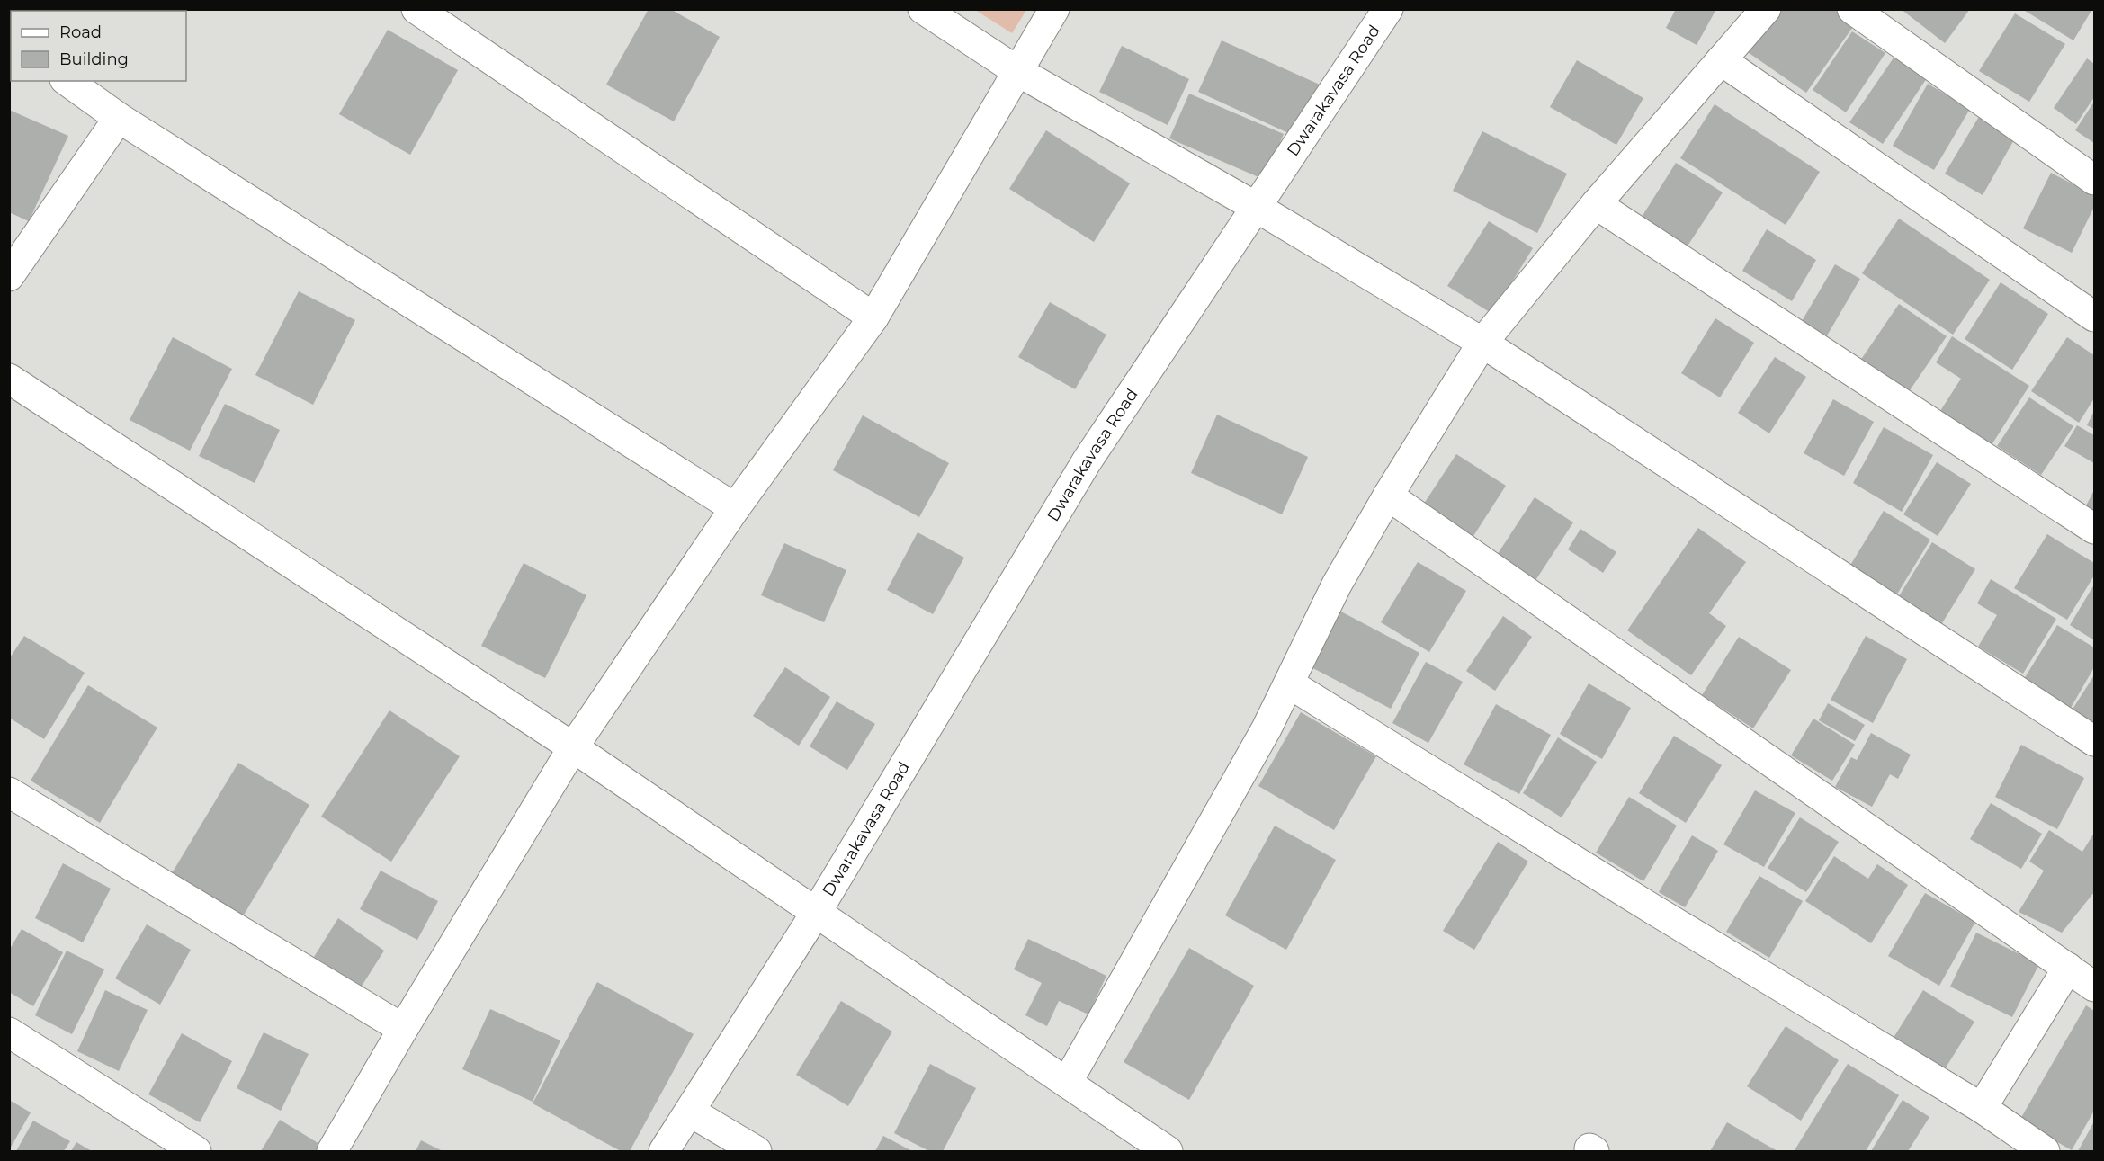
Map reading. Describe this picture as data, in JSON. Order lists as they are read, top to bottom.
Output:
{
  "streets": {
    "street": ["Dwarakavasa Road"]
  },
  "legend": ["Road", "Building"]
}
